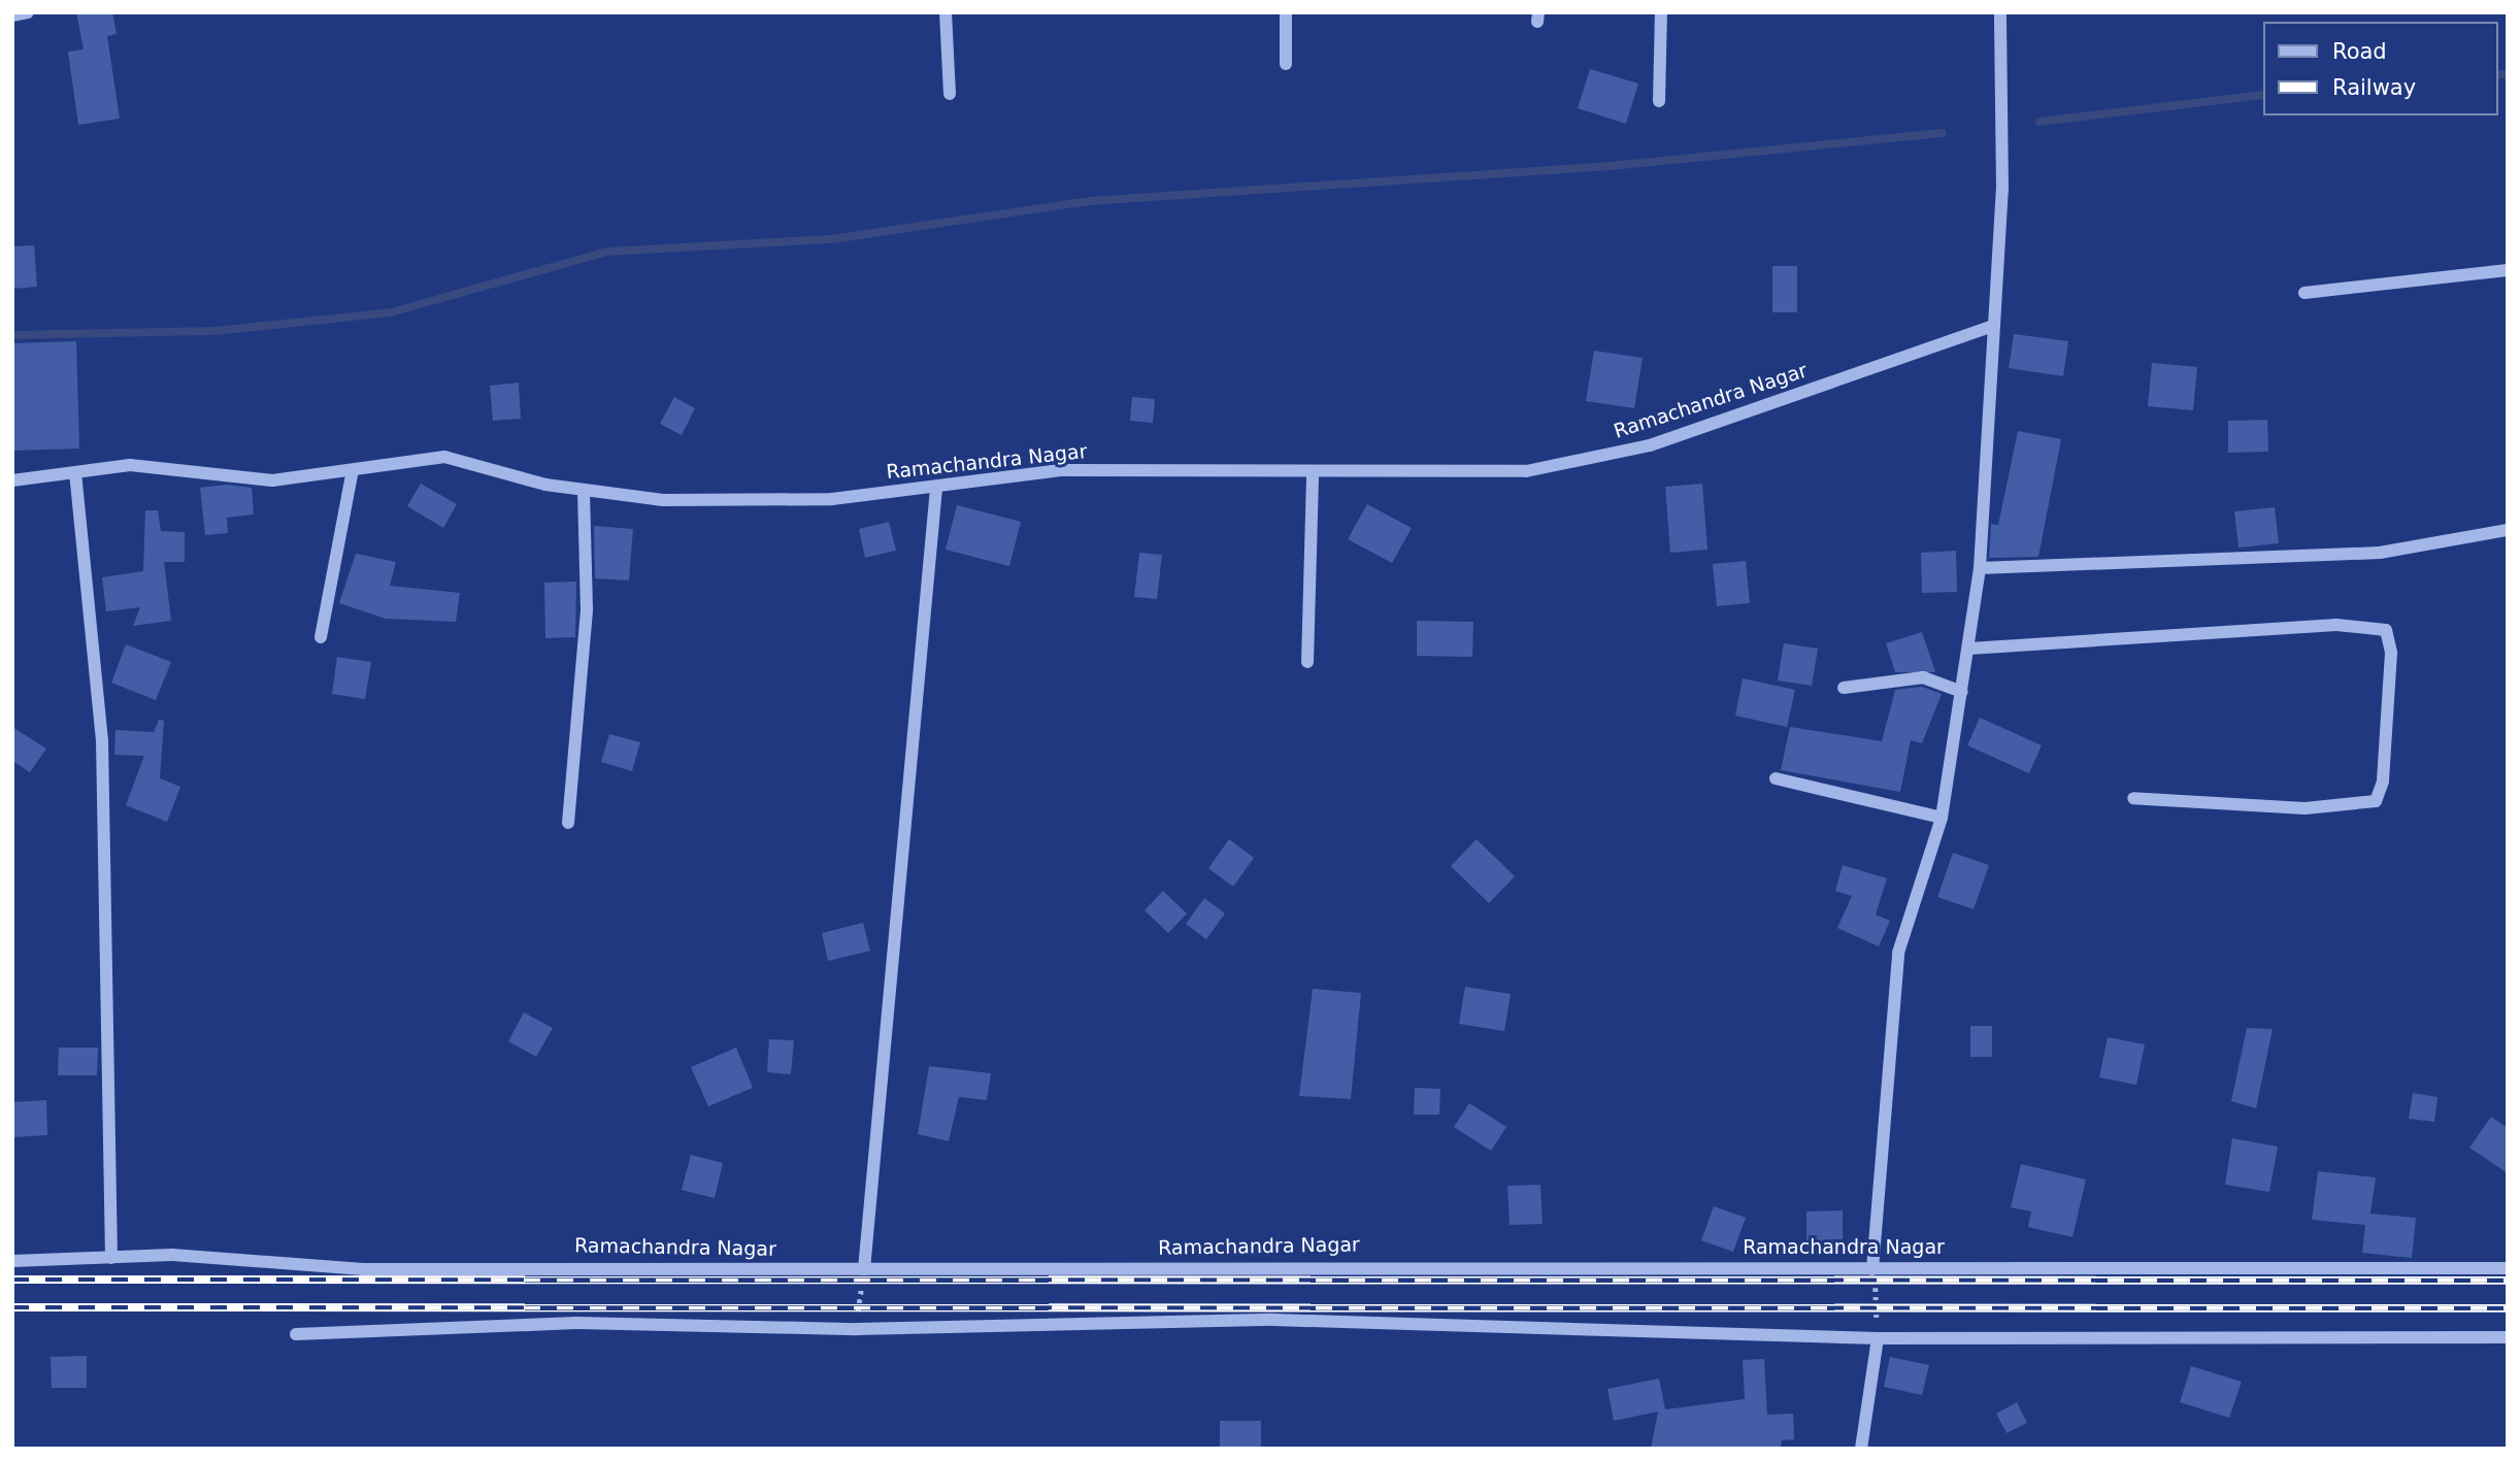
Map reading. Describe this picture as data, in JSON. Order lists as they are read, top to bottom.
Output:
{
  "streets": {
    "street": ["Ramachandra Nagar"]
  },
  "legend": ["Road", "Railway"]
}
